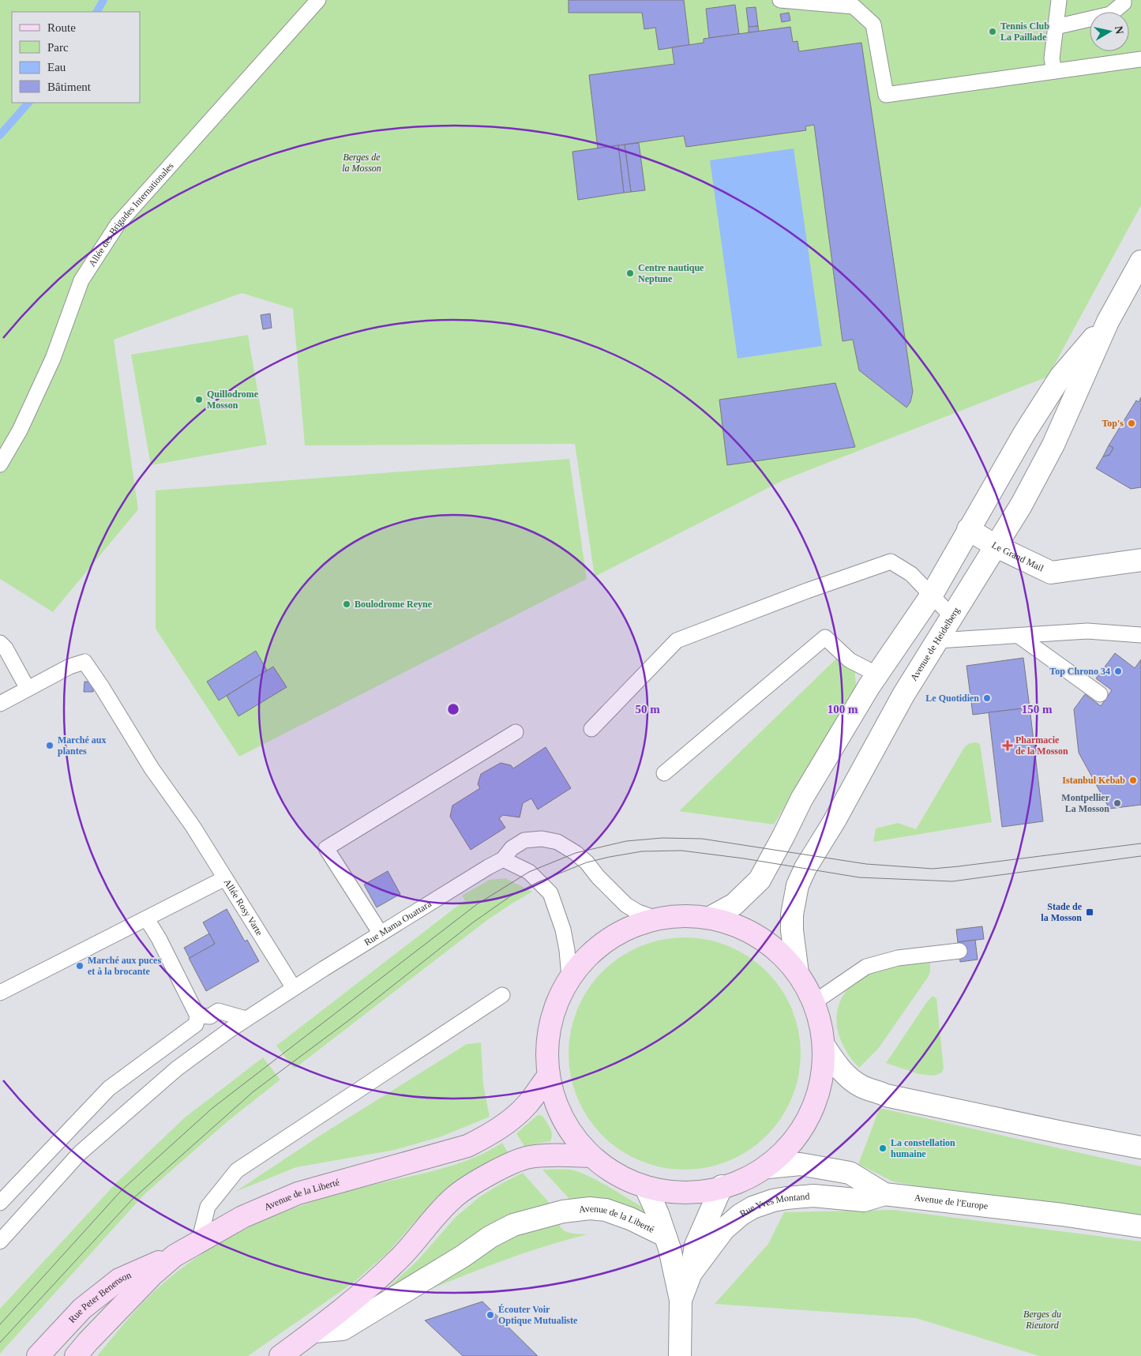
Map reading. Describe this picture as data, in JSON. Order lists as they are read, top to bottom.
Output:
{
  "streets": {
    "main road": ["Avenue de la Liberté", "Rue Peter Benenson"],
    "street": [
      "Le Grand Mail",
      "Avenue de Heidelberg",
      "Avenue de l'Europe",
      "Rue Yves Montand"
    ],
    "lane": ["Allée des Brigades Internationales", "Allée Rosy Varte", "Rue Mama Ouattara"]
  },
  "crossings": [
    ["Le Grand Mail", "Avenue de Heidelberg"],
    ["Allée Rosy Varte", "Rue Mama Ouattara"],
    ["Avenue de la Liberté", "Rue Yves Montand"],
    ["Avenue de la Liberté", "Rue Peter Benenson"],
    ["Avenue de l'Europe", "Rue Yves Montand"]
  ],
  "parks": ["Berges de la Mosson", "Berges du Rieutord"],
  "places": {
    "other": [
      "Tennis Club La Paillade",
      "Centre nautique Neptune",
      "Quillodrome Mosson",
      "Top's",
      "Boulodrome Reyne",
      "Top Chrono 34",
      "Le Quotidien",
      "Marché aux plantes",
      "Istanbul Kebab",
      "Montpellier La Mosson",
      "Marché aux puces et à la brocante",
      "La constellation humaine",
      "Écouter Voir Optique Mutualiste"
    ],
    "health": ["Pharmacie de la Mosson"],
    "transit": ["Stade de la Mosson"]
  },
  "legend": [
    "Route",
    "Parc",
    "Eau",
    "Bâtiment"
  ],
  "north": "right",
  "rings": ["50 m", "100 m", "150 m"]
}
